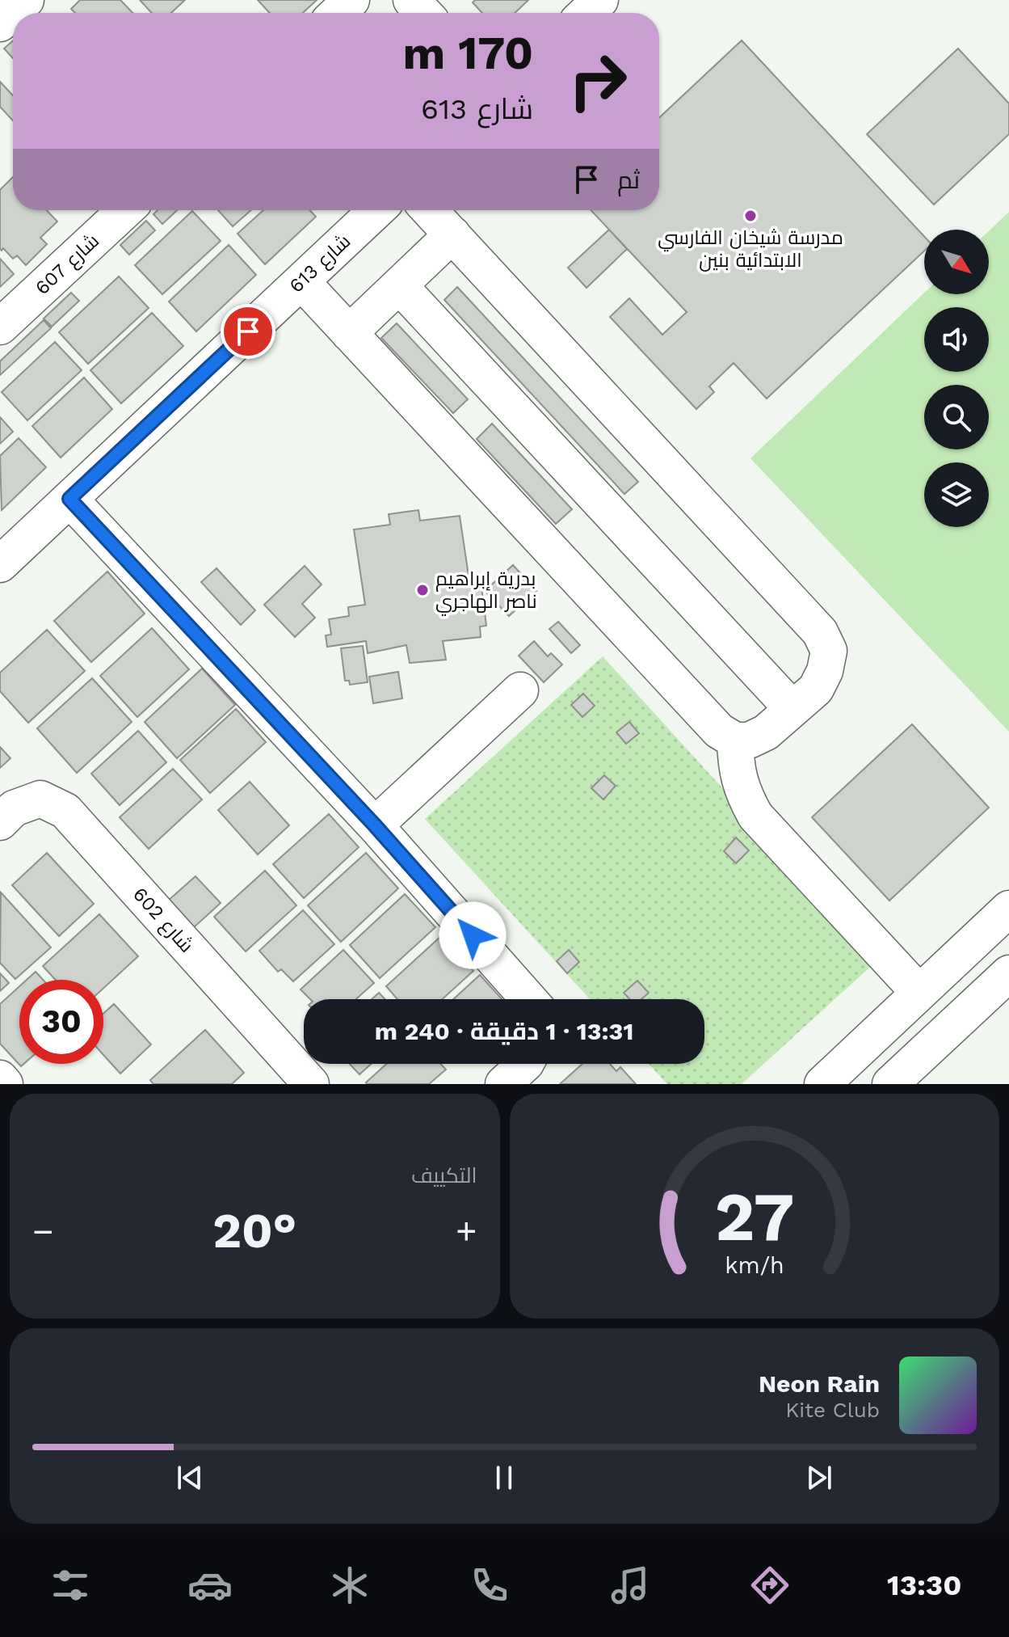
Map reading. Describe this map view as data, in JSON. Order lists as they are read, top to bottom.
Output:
{
  "streets": {
    "street": ["شارع 613", "شارع 607", "شارع 602"]
  },
  "places": ["مدرسة شيخان الفارسي الابتدائية بنين", "بدرية إبراهيم ناصر الهاجري"],
  "north": "bottom right",
  "page": {
    "turn": ["170 m", "شارع 613"],
    "then": "ثم",
    "limit": "30",
    "trip": "13:31 · 1 دقيقة · 240 m",
    "tile": "التكييف",
    "heat": ["−", "20°", "+"],
    "song": ["Neon Rain", "Kite Club"],
    "tabs": "13:30",
    "gauge": ["27", "km/h"]
  }
}
